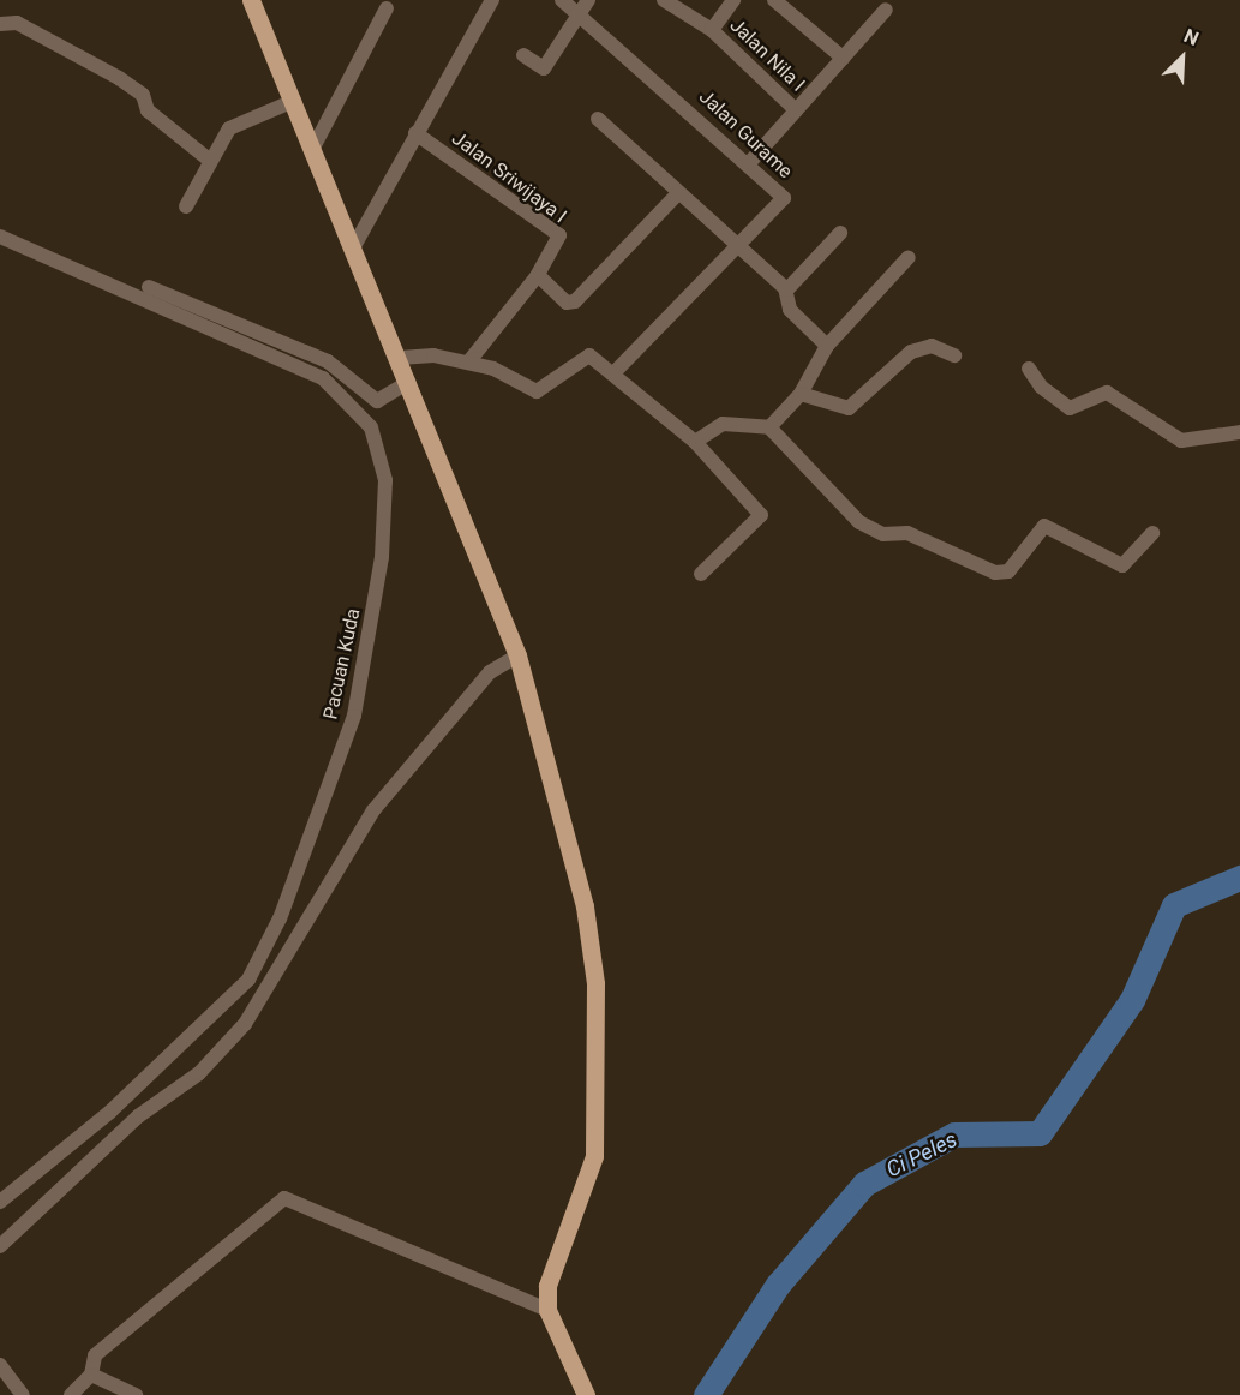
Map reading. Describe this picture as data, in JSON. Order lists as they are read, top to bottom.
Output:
{
  "streets": {
    "street": [
      "Jalan Nila I",
      "Jalan Gurame",
      "Jalan Sriwijaya I",
      "Pacuan Kuda"
    ]
  },
  "water": ["Ci Peles"],
  "north": "top right"
}
